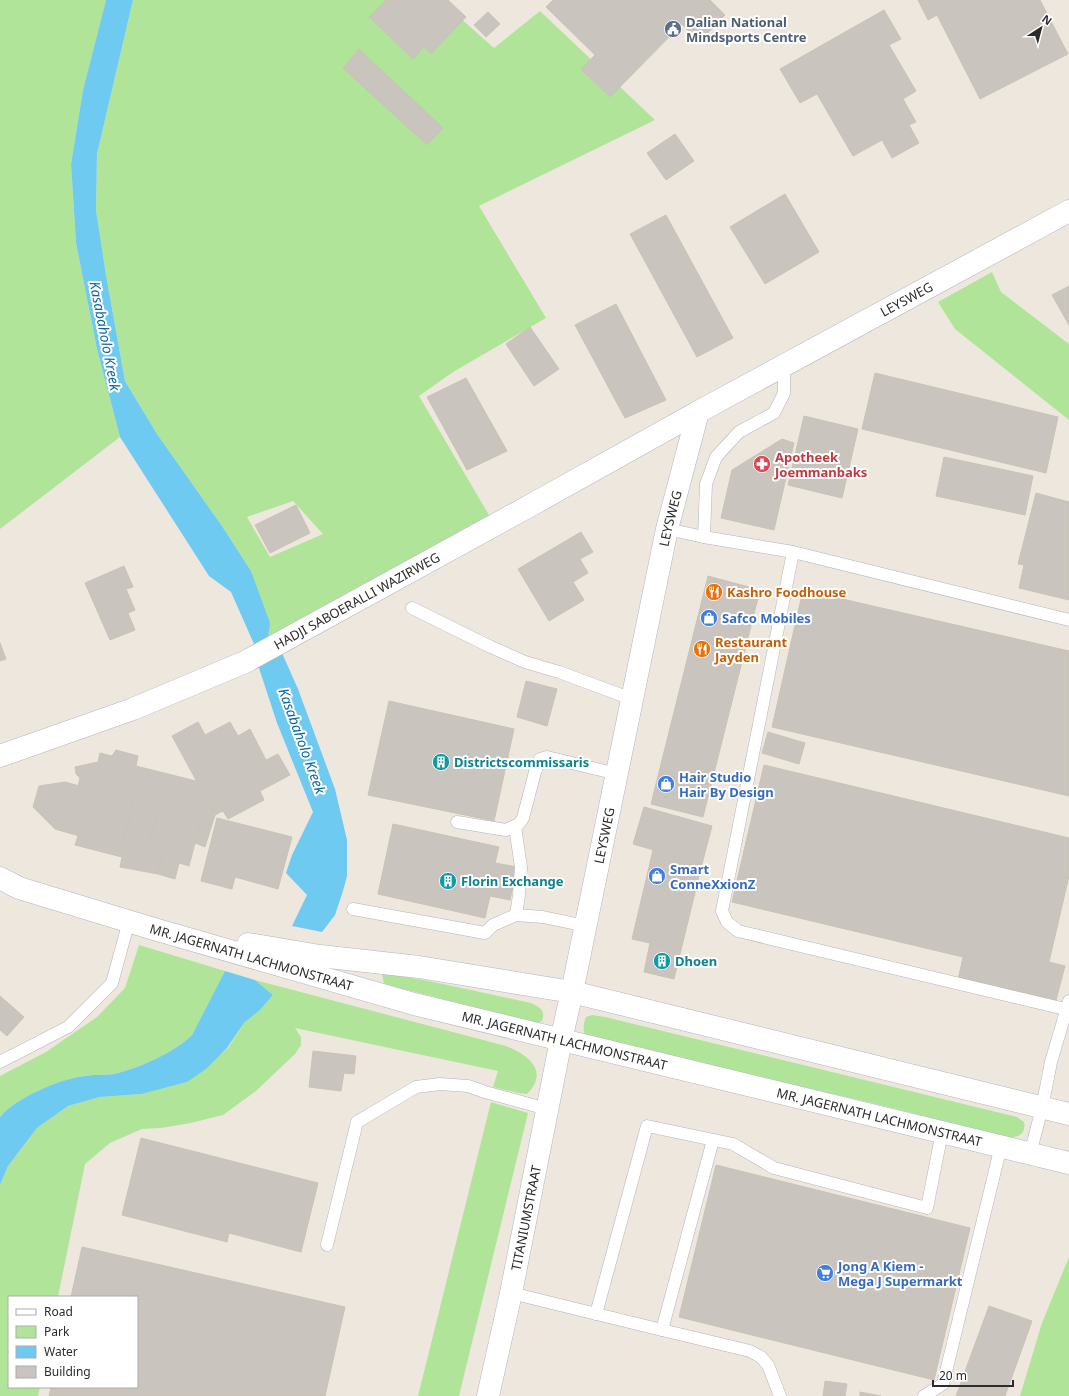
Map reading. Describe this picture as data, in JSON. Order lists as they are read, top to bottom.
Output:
{
  "streets": {
    "street": [
      "LEYSWEG",
      "HADJI SABOERALLI WAZIRWEG",
      "MR. JAGERNATH LACHMONSTRAAT",
      "TITANIUMSTRAAT"
    ]
  },
  "crossings": [
    ["LEYSWEG", "HADJI SABOERALLI WAZIRWEG"],
    ["LEYSWEG", "MR. JAGERNATH LACHMONSTRAAT"],
    ["LEYSWEG", "TITANIUMSTRAAT"],
    ["MR. JAGERNATH LACHMONSTRAAT", "TITANIUMSTRAAT"]
  ],
  "water": ["Kasabaholo Kreek"],
  "places": {
    "public building": ["Dalian National Mindsports Centre"],
    "pharmacy": ["Apotheek Joemmanbaks"],
    "restaurant": ["Kashro Foodhouse", "Restaurant Jayden"],
    "shop": ["Safco Mobiles", "Hair Studio Hair By Design", "Smart ConneXxionZ"],
    "building": ["Districtscommissaris", "Florin Exchange", "Dhoen"],
    "supermarket": ["Jong A Kiem - Mega J Supermarkt"]
  },
  "legend": [
    "Road",
    "Park",
    "Water",
    "Building"
  ],
  "scale_bar": "20 m",
  "north": "top right"
}
